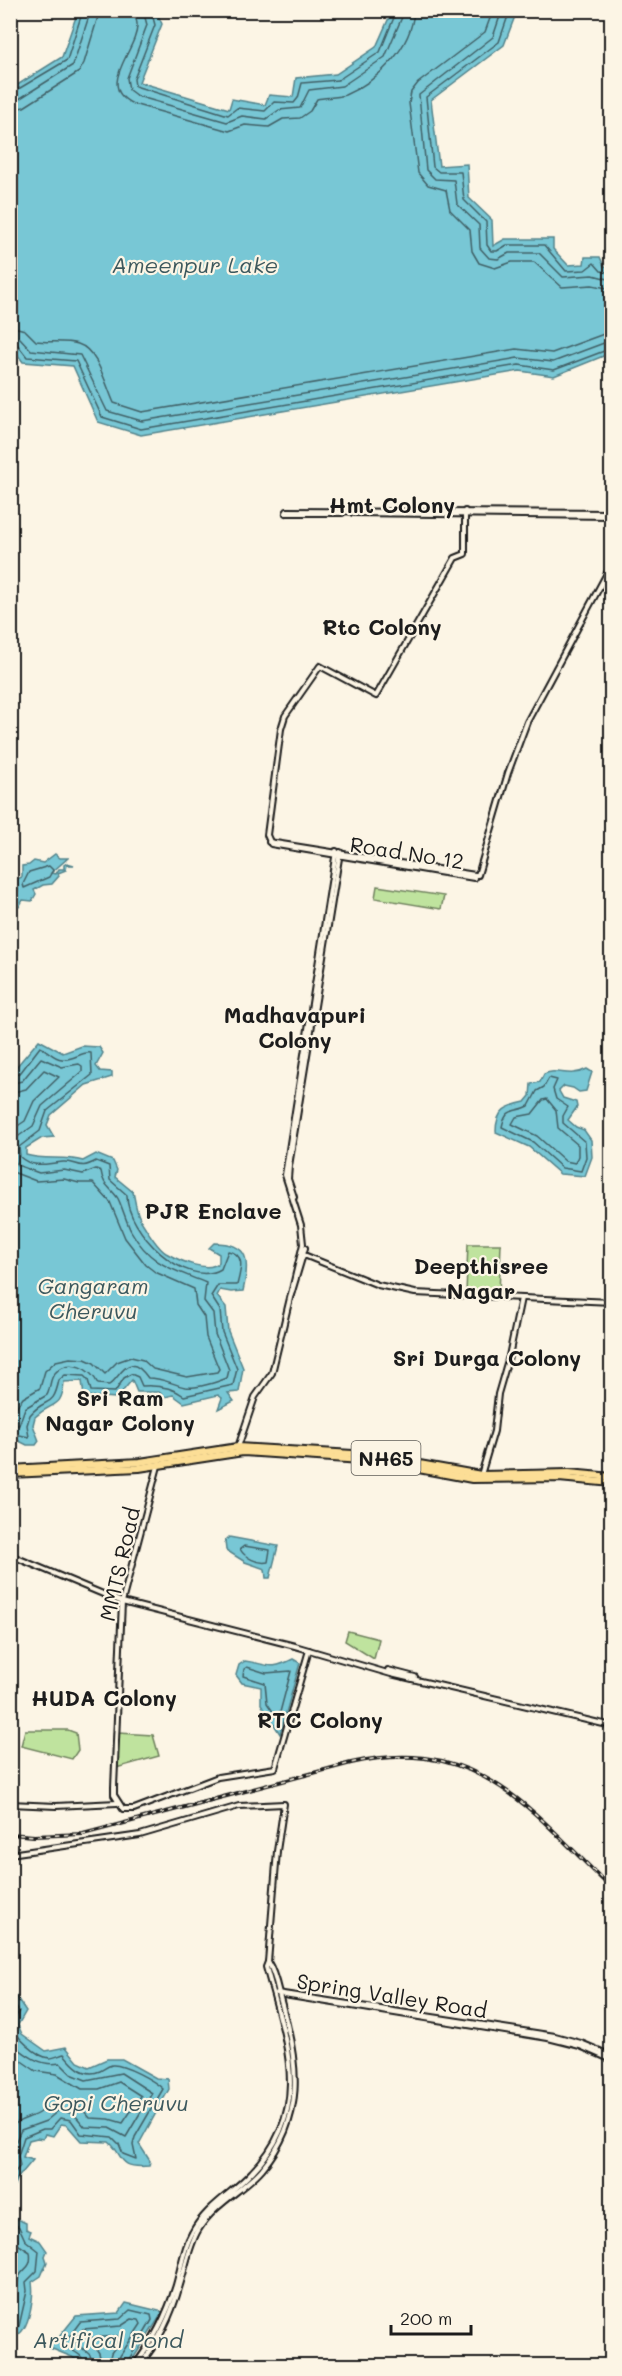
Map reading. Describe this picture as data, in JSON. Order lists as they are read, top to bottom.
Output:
{
  "streets": {
    "highway": ["NH65"],
    "street": ["Road No 12", "MMTS Road", "Spring Valley Road"]
  },
  "crossings": [
    ["NH65", "MMTS Road"]
  ],
  "districts": [
    "Hmt Colony",
    "Rtc Colony",
    "Madhavapuri Colony",
    "PJR Enclave",
    "Deepthisree Nagar",
    "Sri Durga Colony",
    "Sri Ram Nagar Colony",
    "HUDA Colony",
    "RTC Colony"
  ],
  "water": [
    "Ameenpur Lake",
    "Gangaram Cheruvu",
    "Gopi Cheruvu",
    "Artifical Pond"
  ],
  "scale_bar": "200 m"
}
